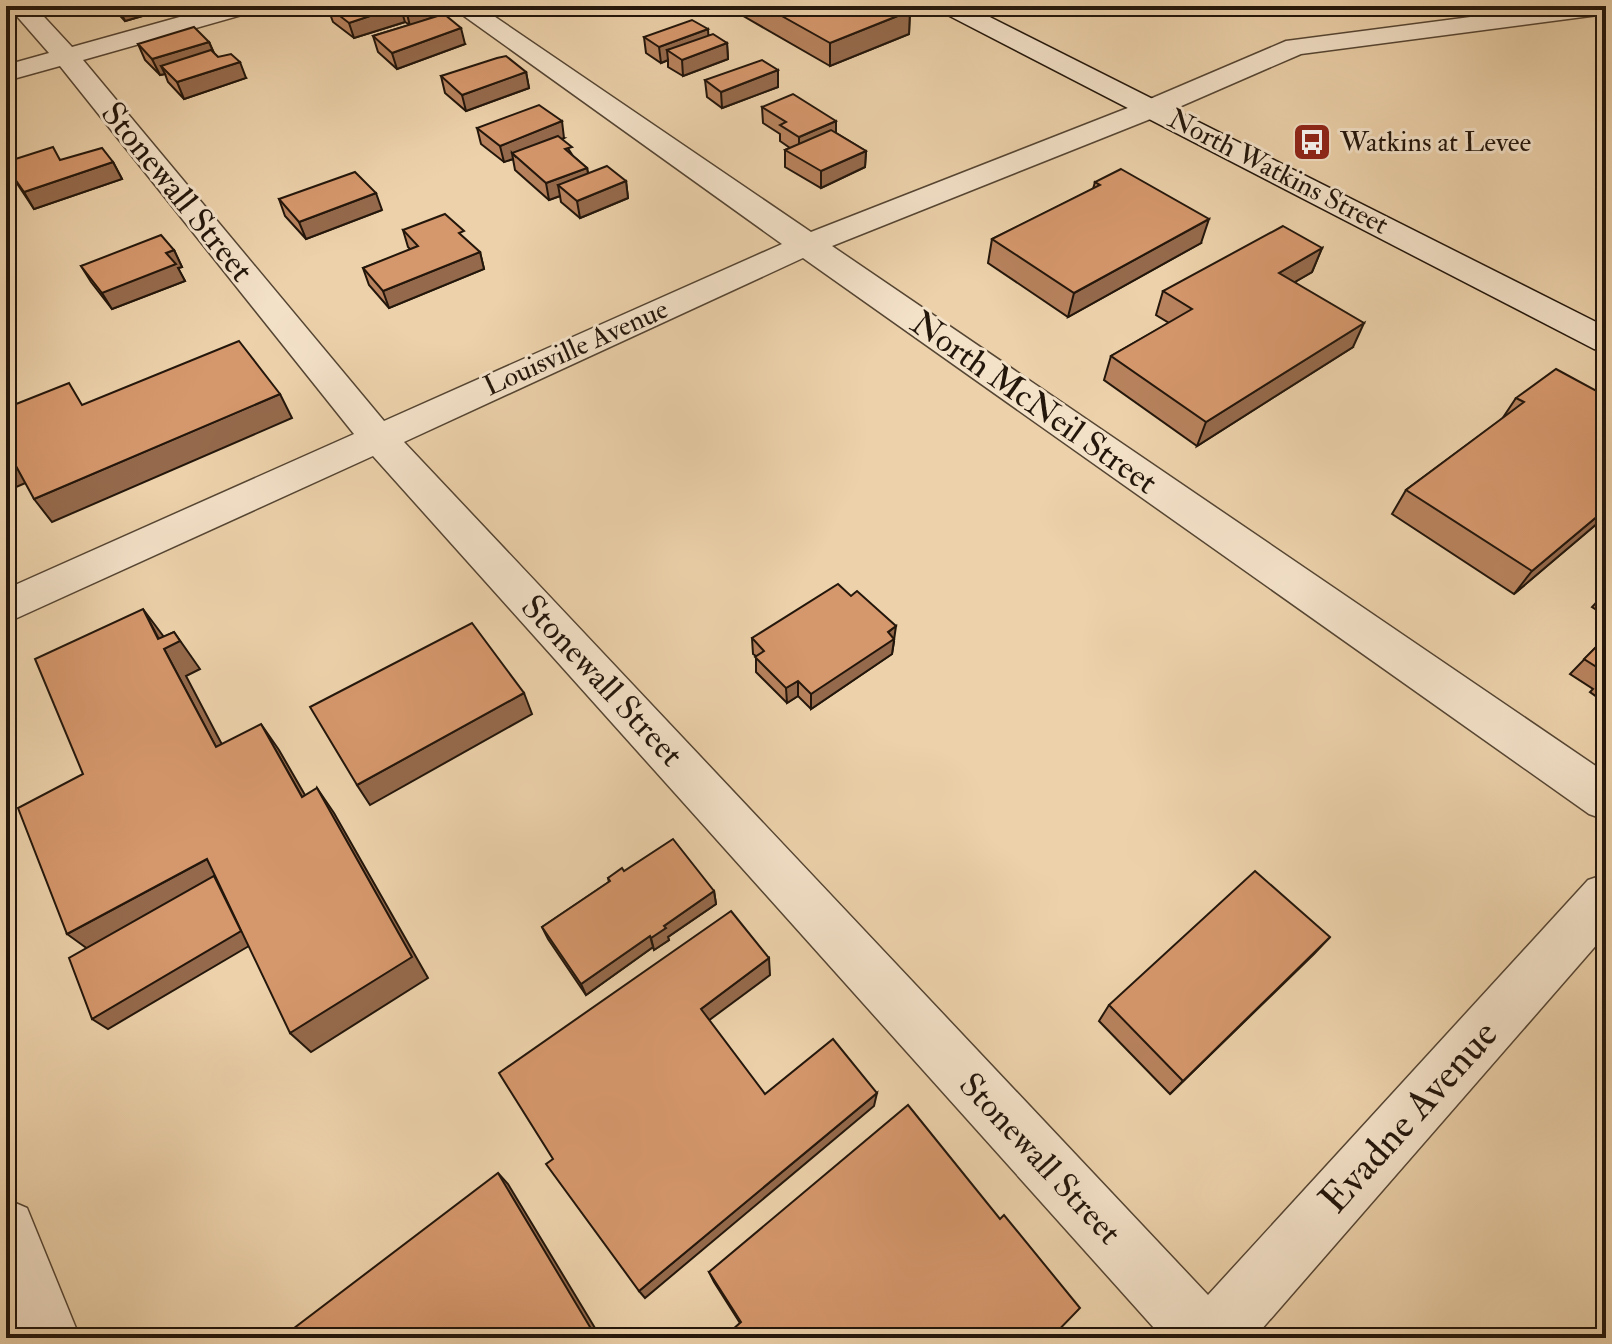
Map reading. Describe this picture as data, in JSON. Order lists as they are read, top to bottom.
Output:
{
  "streets": {
    "street": [
      "North Watkins Street",
      "Stonewall Street",
      "Louisville Avenue",
      "North McNeil Street",
      "Evadne Avenue"
    ]
  },
  "crossings": [
    ["North Watkins Street", "Louisville Avenue"],
    ["Stonewall Street", "Louisville Avenue"],
    ["Louisville Avenue", "North McNeil Street"]
  ],
  "places": {
    "bus stop": ["Watkins at Levee"]
  }
}
